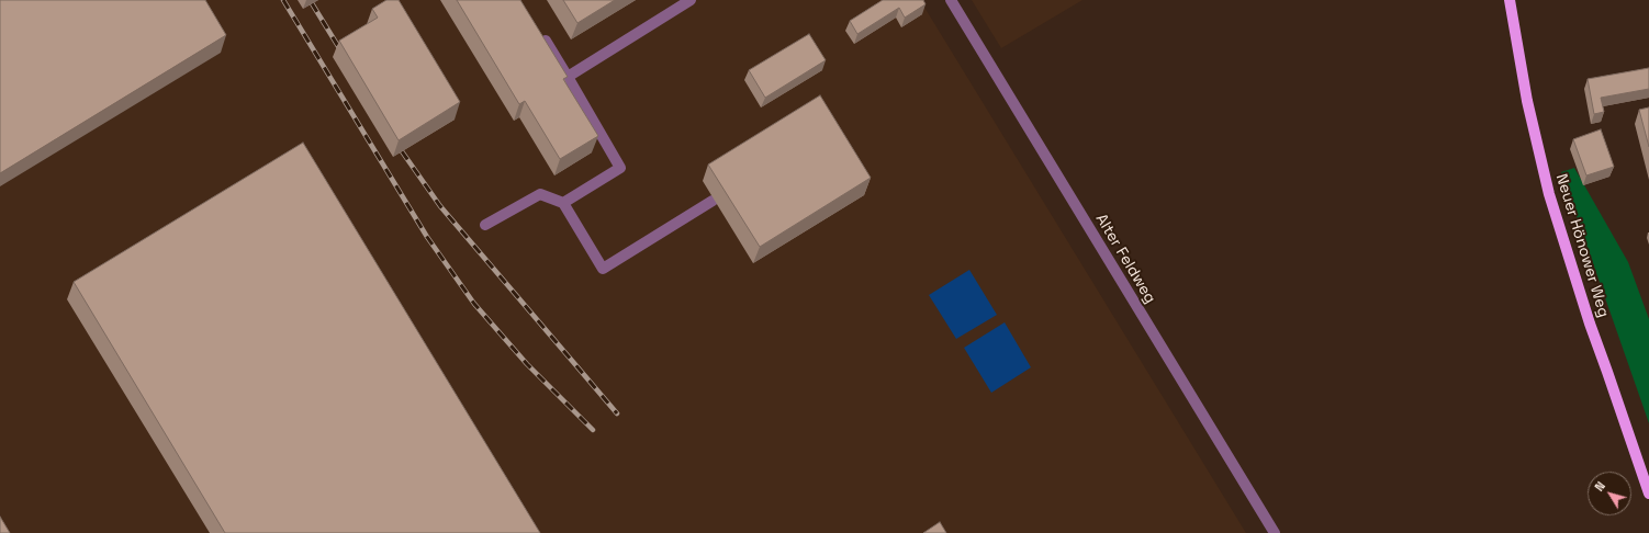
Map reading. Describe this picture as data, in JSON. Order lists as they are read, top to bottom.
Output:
{
  "streets": {
    "main road": ["Neuer Hönower Weg"],
    "street": ["Alter Feldweg"]
  },
  "north": "top left"
}
